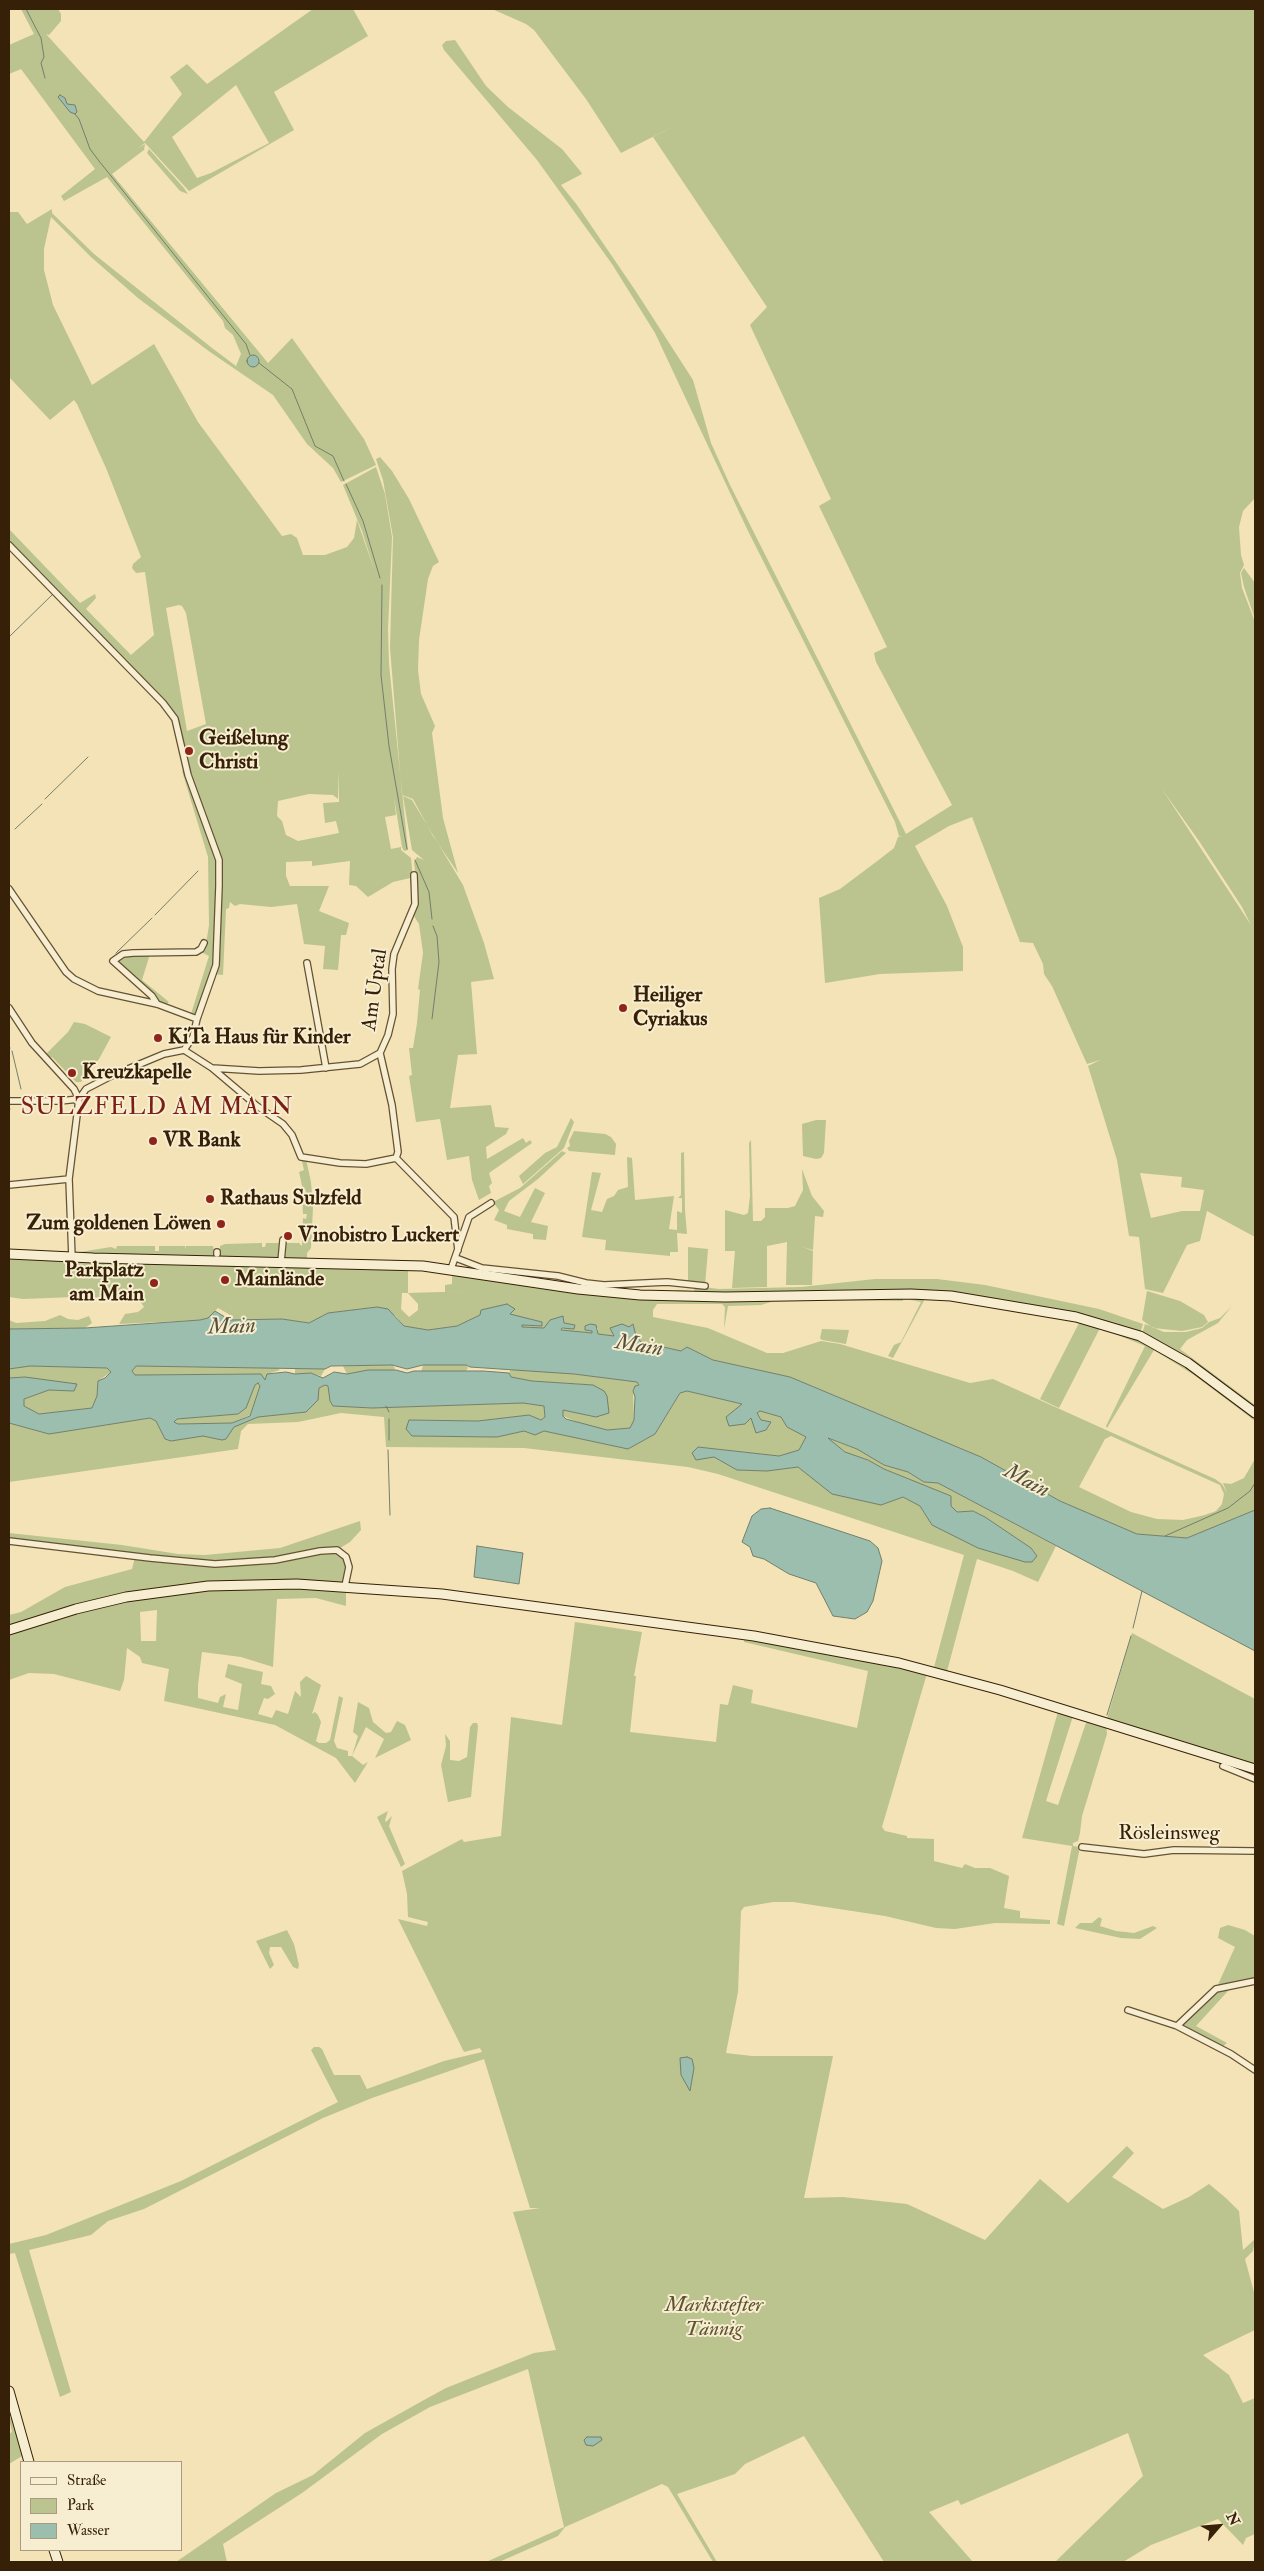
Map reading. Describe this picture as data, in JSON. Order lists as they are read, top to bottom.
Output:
{
  "streets": {
    "street": ["Am Uptal", "Rösleinsweg"]
  },
  "districts": ["SULZFELD AM MAIN"],
  "water": ["Main"],
  "parks": ["Marktstefter Tännig"],
  "places": [
    "Geißelung Christi",
    "Heiliger Cyriakus",
    "KiTa Haus für Kinder",
    "Kreuzkapelle",
    "VR Bank",
    "Rathaus Sulzfeld",
    "Zum goldenen Löwen",
    "Vinobistro Luckert",
    "Mainlände",
    "Parkplatz am Main"
  ],
  "legend": ["Straße", "Park", "Wasser"],
  "north": "top right"
}
